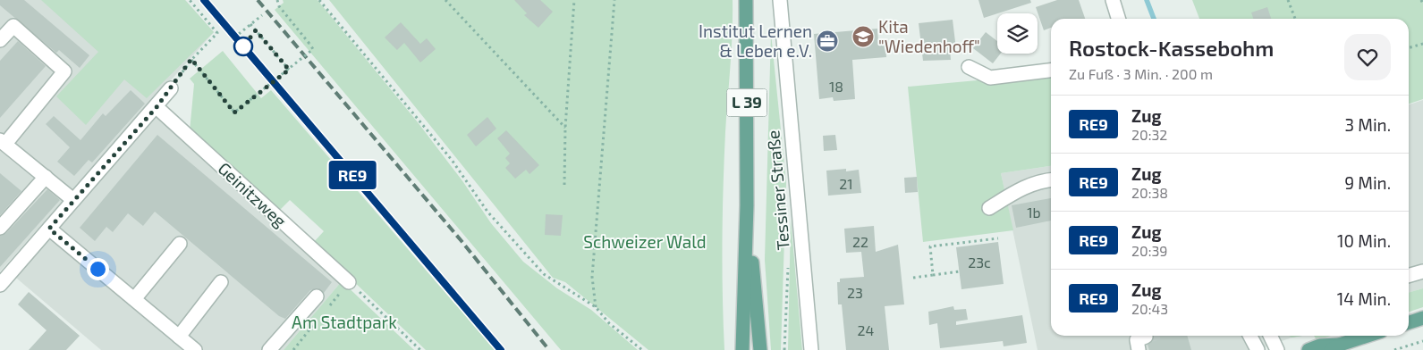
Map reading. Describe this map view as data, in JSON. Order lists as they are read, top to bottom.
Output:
{
  "streets": {
    "main road": ["L 39", "Tessiner Straße"],
    "street": ["Geinitzweg"]
  },
  "parks": ["Schweizer Wald", "Am Stadtpark"],
  "places": {
    "school or university": ["Kita \"Wiedenhoff\""],
    "office": ["Institut Lernen & Leben e.V."]
  },
  "house_numbers": [
    "18",
    "21",
    "1b",
    "22",
    "23c",
    "23",
    "24"
  ],
  "page": {
    "on_map": "RE9",
    "heading": ["Rostock-Kassebohm", "Zu Fuß · 3 Min. · 200 m"],
    "list": [
      {
        "mark": "RE9",
        "name": "Zug",
        "note": "20:32",
        "value": "3 Min."
      },
      {
        "mark": "RE9",
        "name": "Zug",
        "note": "20:38",
        "value": "9 Min."
      },
      {
        "mark": "RE9",
        "name": "Zug",
        "note": "20:39",
        "value": "10 Min."
      },
      {
        "mark": "RE9",
        "name": "Zug",
        "note": "20:43",
        "value": "14 Min."
      }
    ]
  }
}
